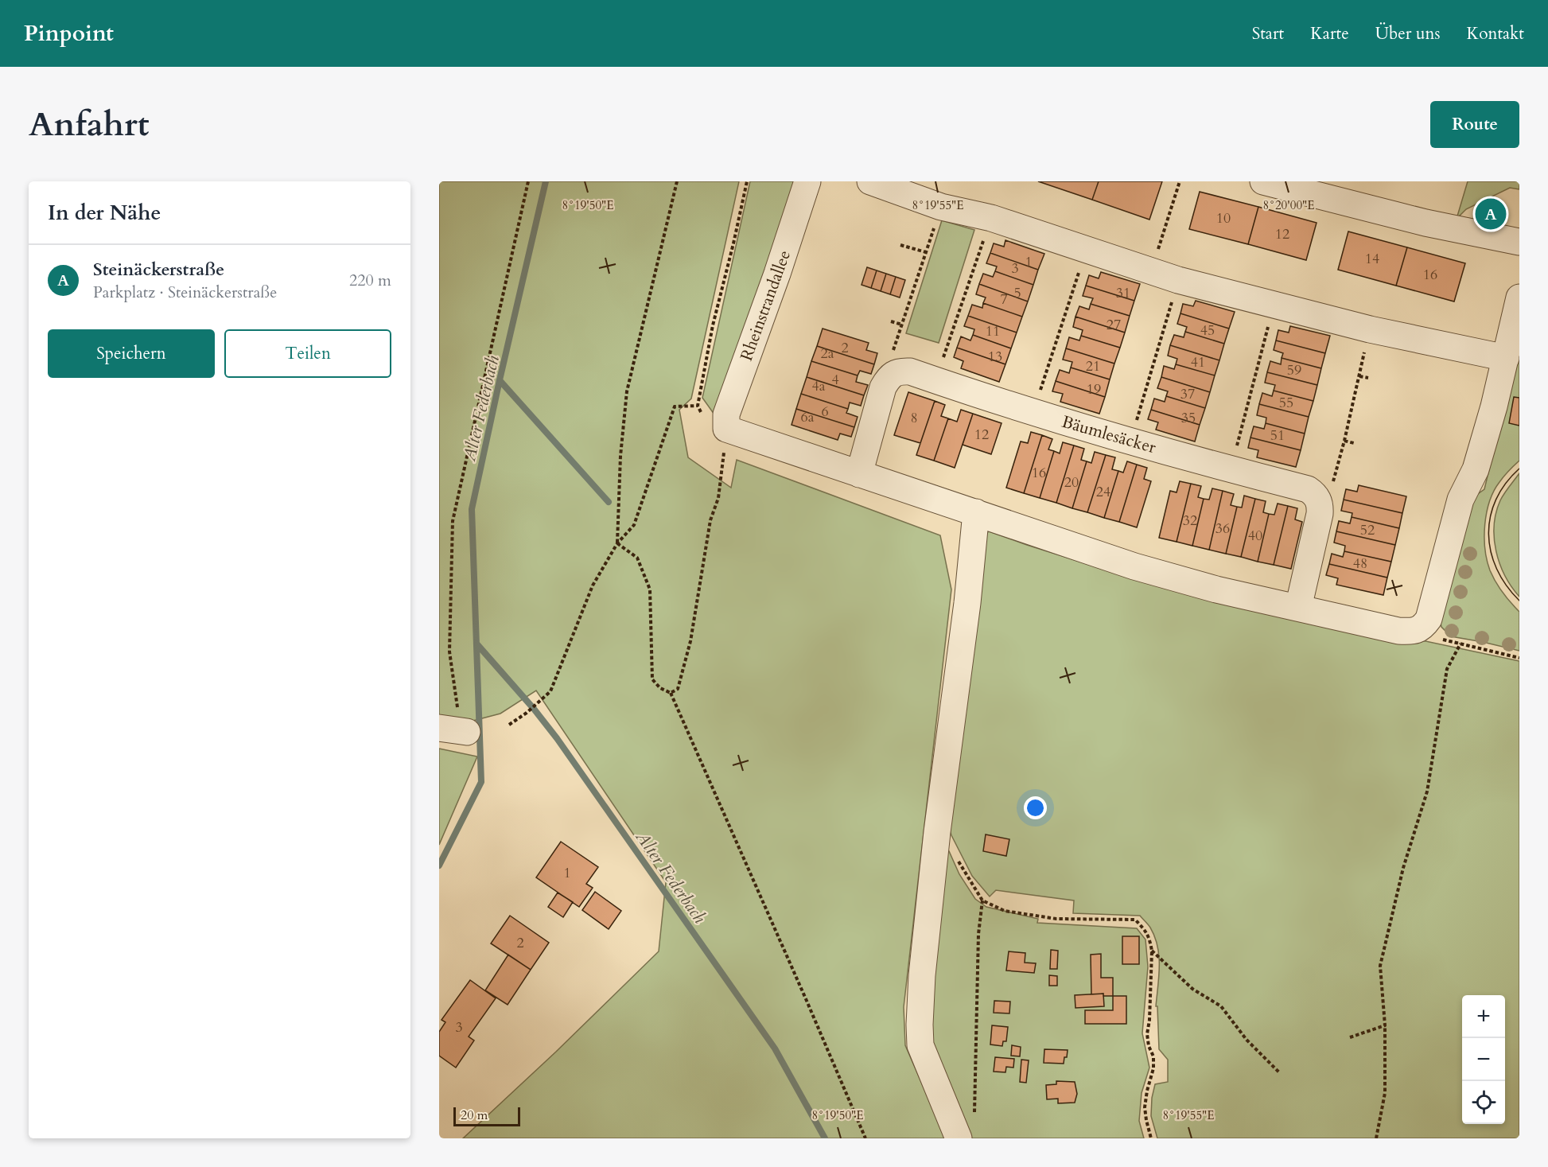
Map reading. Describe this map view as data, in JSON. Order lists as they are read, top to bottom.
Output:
{
  "streets": {
    "street": ["Rheinstrandallee", "Bäumlesäcker"]
  },
  "water": ["Alter Federbach"],
  "house_numbers": [
    "10",
    "12",
    "14",
    "1",
    "3",
    "16",
    "5",
    "31",
    "7",
    "27",
    "45",
    "11",
    "2",
    "2a",
    "13",
    "41",
    "21",
    "59",
    "4",
    "4a",
    "19",
    "37",
    "55",
    "6",
    "6a",
    "8",
    "35",
    "12",
    "51",
    "16",
    "20",
    "24",
    "32",
    "36",
    "52",
    "40",
    "48",
    "1",
    "2",
    "3"
  ],
  "scale_bar": "20 m",
  "page": {
    "header": "Pinpoint",
    "nav": [
      "Start",
      "Karte",
      "Über uns",
      "Kontakt"
    ],
    "buttons": [
      "Route",
      ["Speichern", "Teilen"]
    ],
    "title": "Anfahrt",
    "heading": "In der Nähe",
    "pins": "A",
    "list": [
      {
        "mark": "A",
        "name": "Steinäckerstraße",
        "note": "Parkplatz · Steinäckerstraße",
        "value": "220 m"
      }
    ],
    "map_buttons": ["+", "−"],
    "scale": "20 m"
  },
  "coordinates": ["8°19'50\"E", "8°19'55\"E", "8°20'00\"E"]
}
